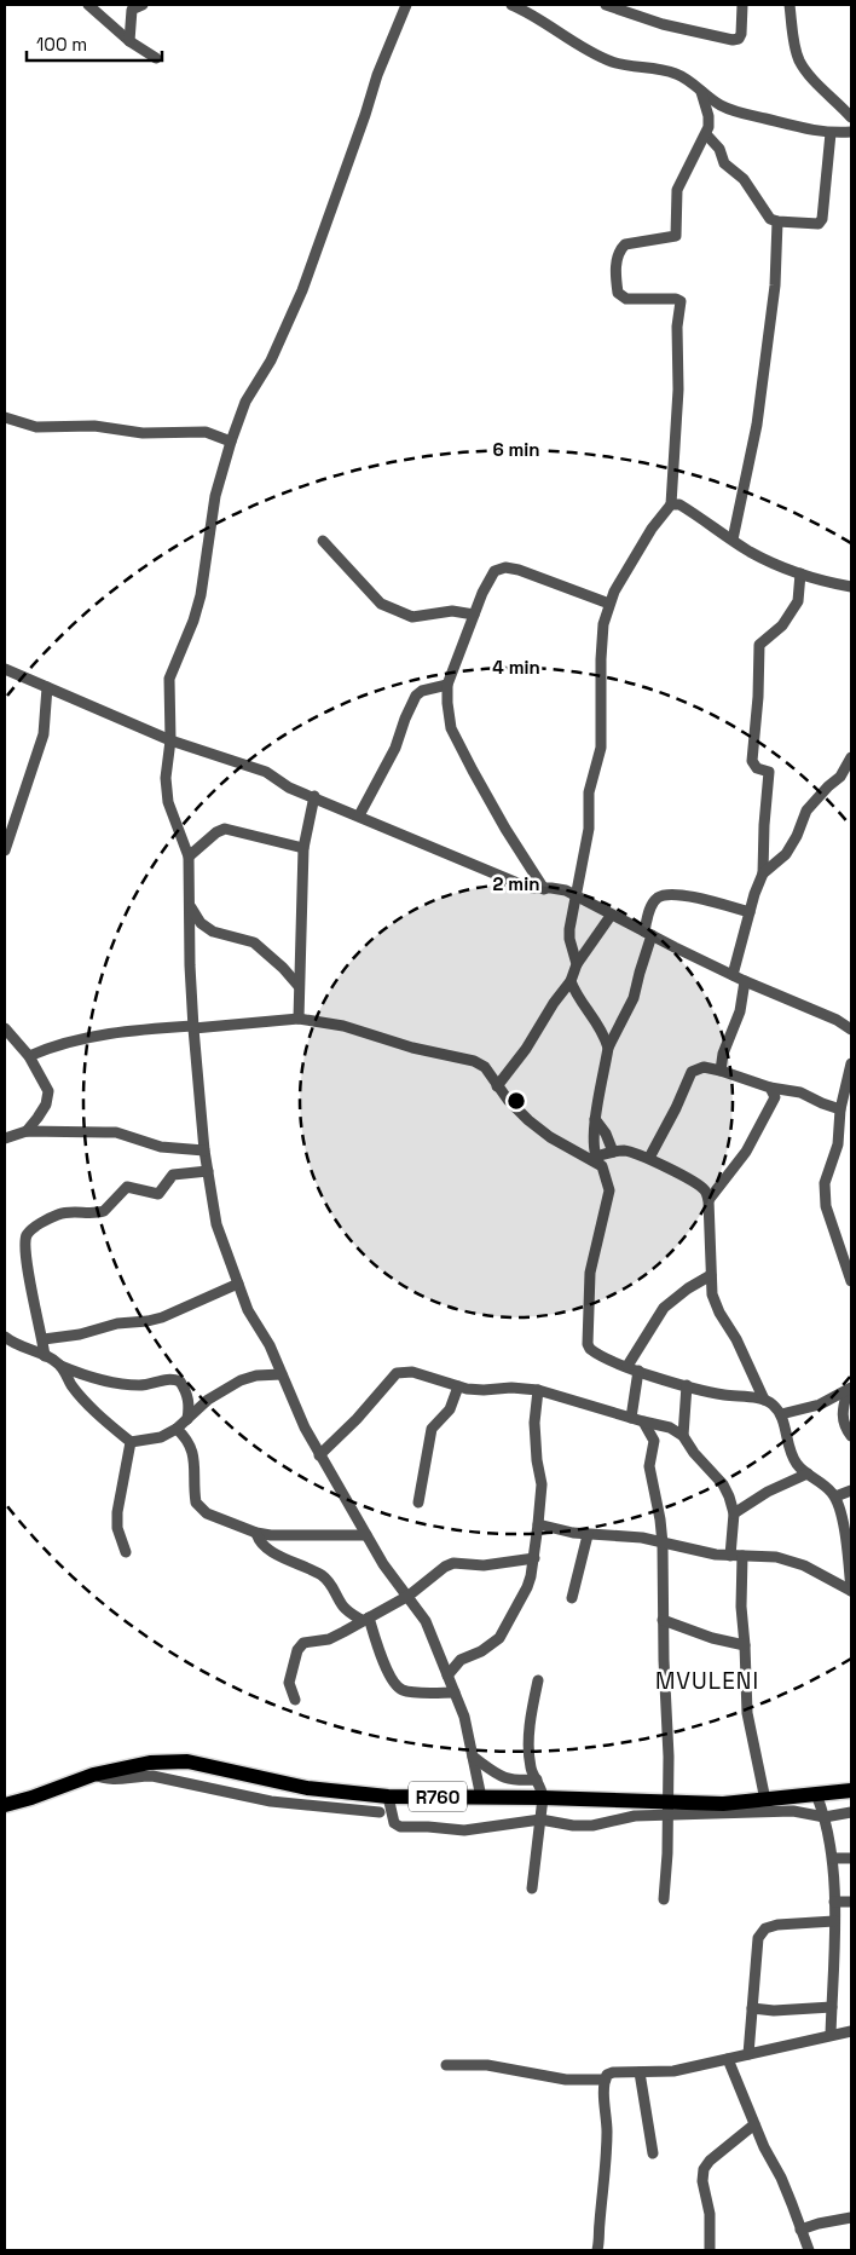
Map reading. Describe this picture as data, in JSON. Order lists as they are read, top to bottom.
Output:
{
  "streets": {
    "main road": ["R760"]
  },
  "districts": ["MVULENI"],
  "scale_bar": "100 m",
  "rings": ["6 min", "4 min", "2 min"]
}
